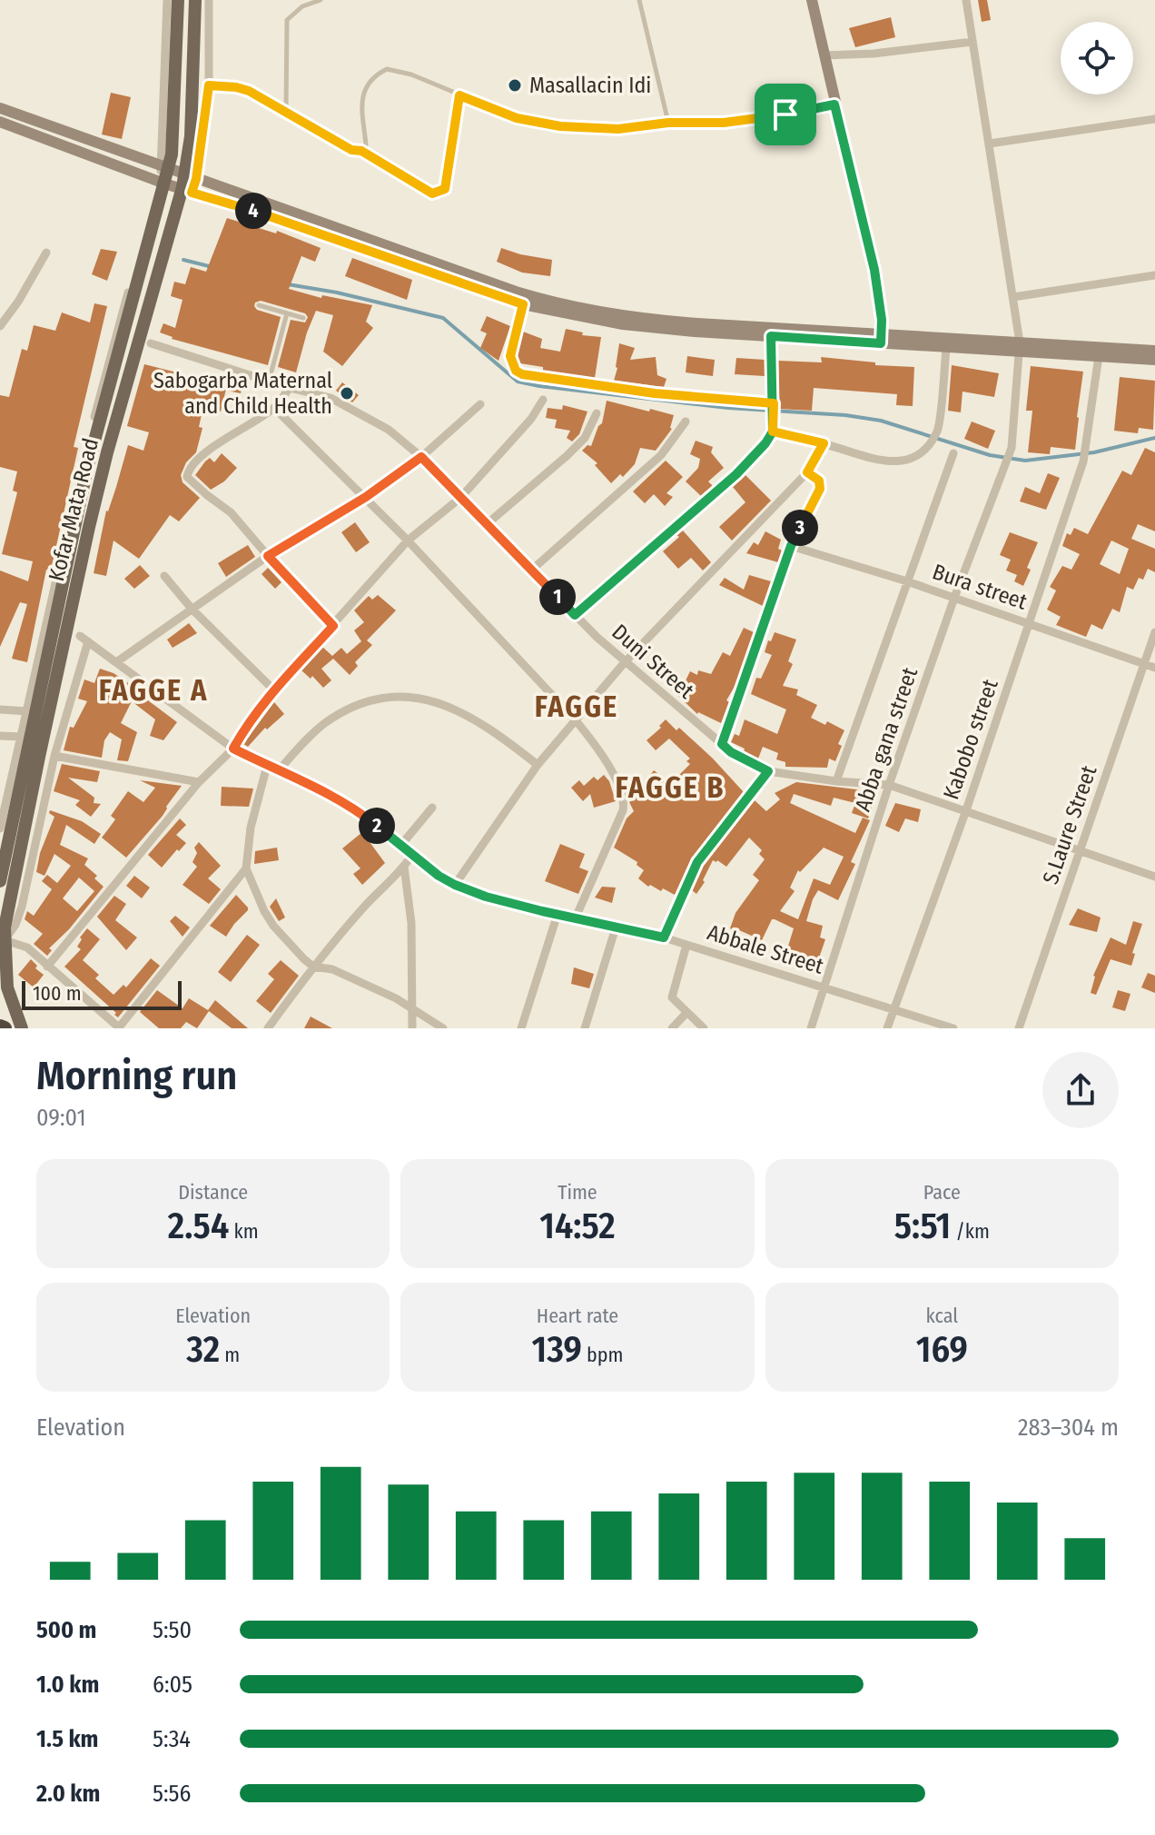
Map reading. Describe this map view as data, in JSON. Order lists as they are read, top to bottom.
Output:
{
  "streets": {
    "main road": ["Kofar Mata Road"],
    "street": [
      "Bura street",
      "Duni Street",
      "Abba gana street",
      "Kabobo street",
      "S.Laure Street",
      "Abbale Street"
    ]
  },
  "crossings": [
    ["Bura street", "Abba gana street"],
    ["Bura street", "Kabobo street"],
    ["Bura street", "S.Laure Street"],
    ["Duni Street", "Abba gana street"],
    ["Duni Street", "Kabobo street"],
    ["Duni Street", "S.Laure Street"],
    ["Abba gana street", "Abbale Street"],
    ["Kabobo street", "Abbale Street"]
  ],
  "districts": ["FAGGE A", "FAGGE", "FAGGE B"],
  "places": ["Masallacin Idi", "Sabogarba Maternal and Child Health"],
  "scale_bar": "100 m",
  "page": {
    "pins": [
      "4",
      "3",
      "1",
      "2"
    ],
    "scale": "100 m",
    "heading": ["Morning run", "09:01"],
    "stats": [
      ["Distance", "2.54 km"],
      ["Time", "14:52"],
      ["Pace", "5:51 /km"],
      ["Elevation", "32 m"],
      ["Heart rate", "139 bpm"],
      ["kcal", "169"]
    ],
    "chart": ["Elevation", "283–304 m"],
    "list": [
      {
        "name": "500 m",
        "note": "5:50"
      },
      {
        "name": "1.0 km",
        "note": "6:05"
      },
      {
        "name": "1.5 km",
        "note": "5:34"
      },
      {
        "name": "2.0 km",
        "note": "5:56"
      }
    ]
  }
}
